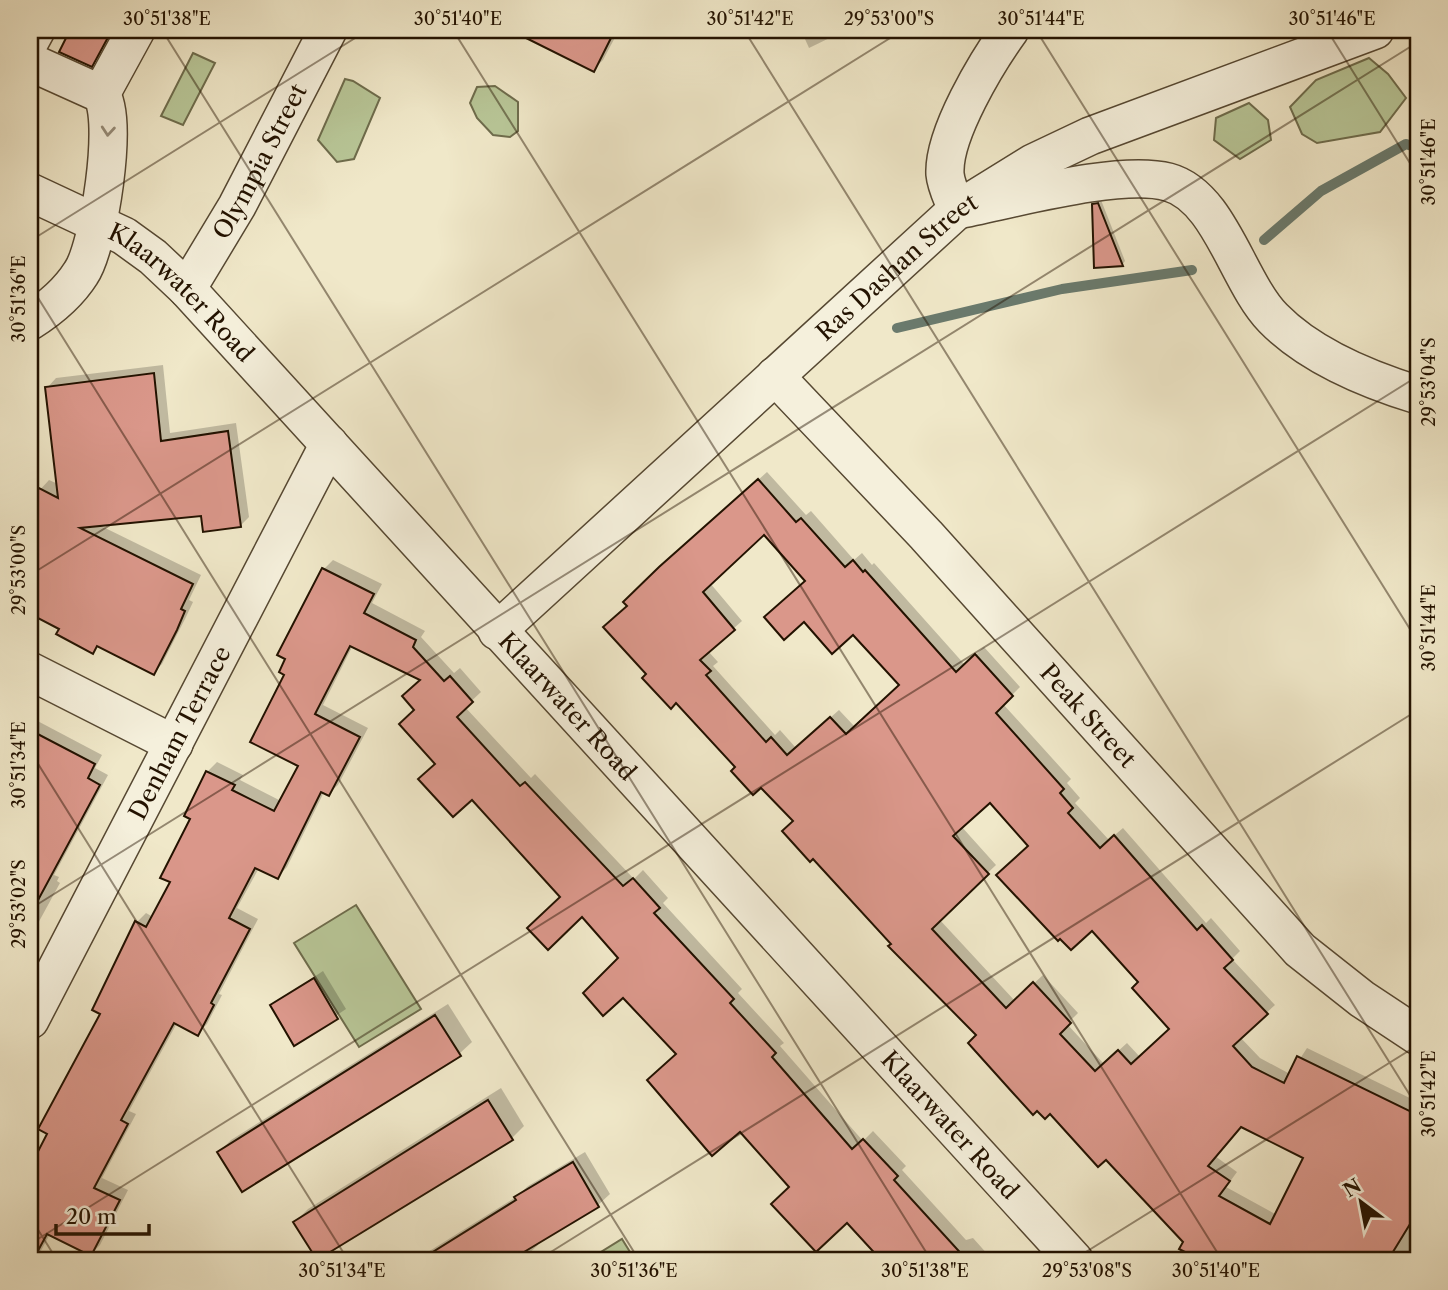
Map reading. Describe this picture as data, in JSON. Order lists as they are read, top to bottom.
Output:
{
  "streets": {
    "street": [
      "Olympia Street",
      "Ras Dashan Street",
      "Klaarwater Road",
      "Peak Street",
      "Denham Terrace"
    ]
  },
  "crossings": [
    ["Olympia Street", "Klaarwater Road"],
    ["Ras Dashan Street", "Klaarwater Road"],
    ["Ras Dashan Street", "Peak Street"],
    ["Klaarwater Road", "Denham Terrace"]
  ],
  "scale_bar": "20 m",
  "north": "top left",
  "coordinates": [
    "30°51'38\"E",
    "30°51'40\"E",
    "30°51'42\"E",
    "29°53'00\"S",
    "30°51'44\"E",
    "30°51'46\"E",
    "30°51'36\"E",
    "29°53'04\"S",
    "30°51'34\"E",
    "29°53'02\"S",
    "29°53'08\"S"
  ]
}
